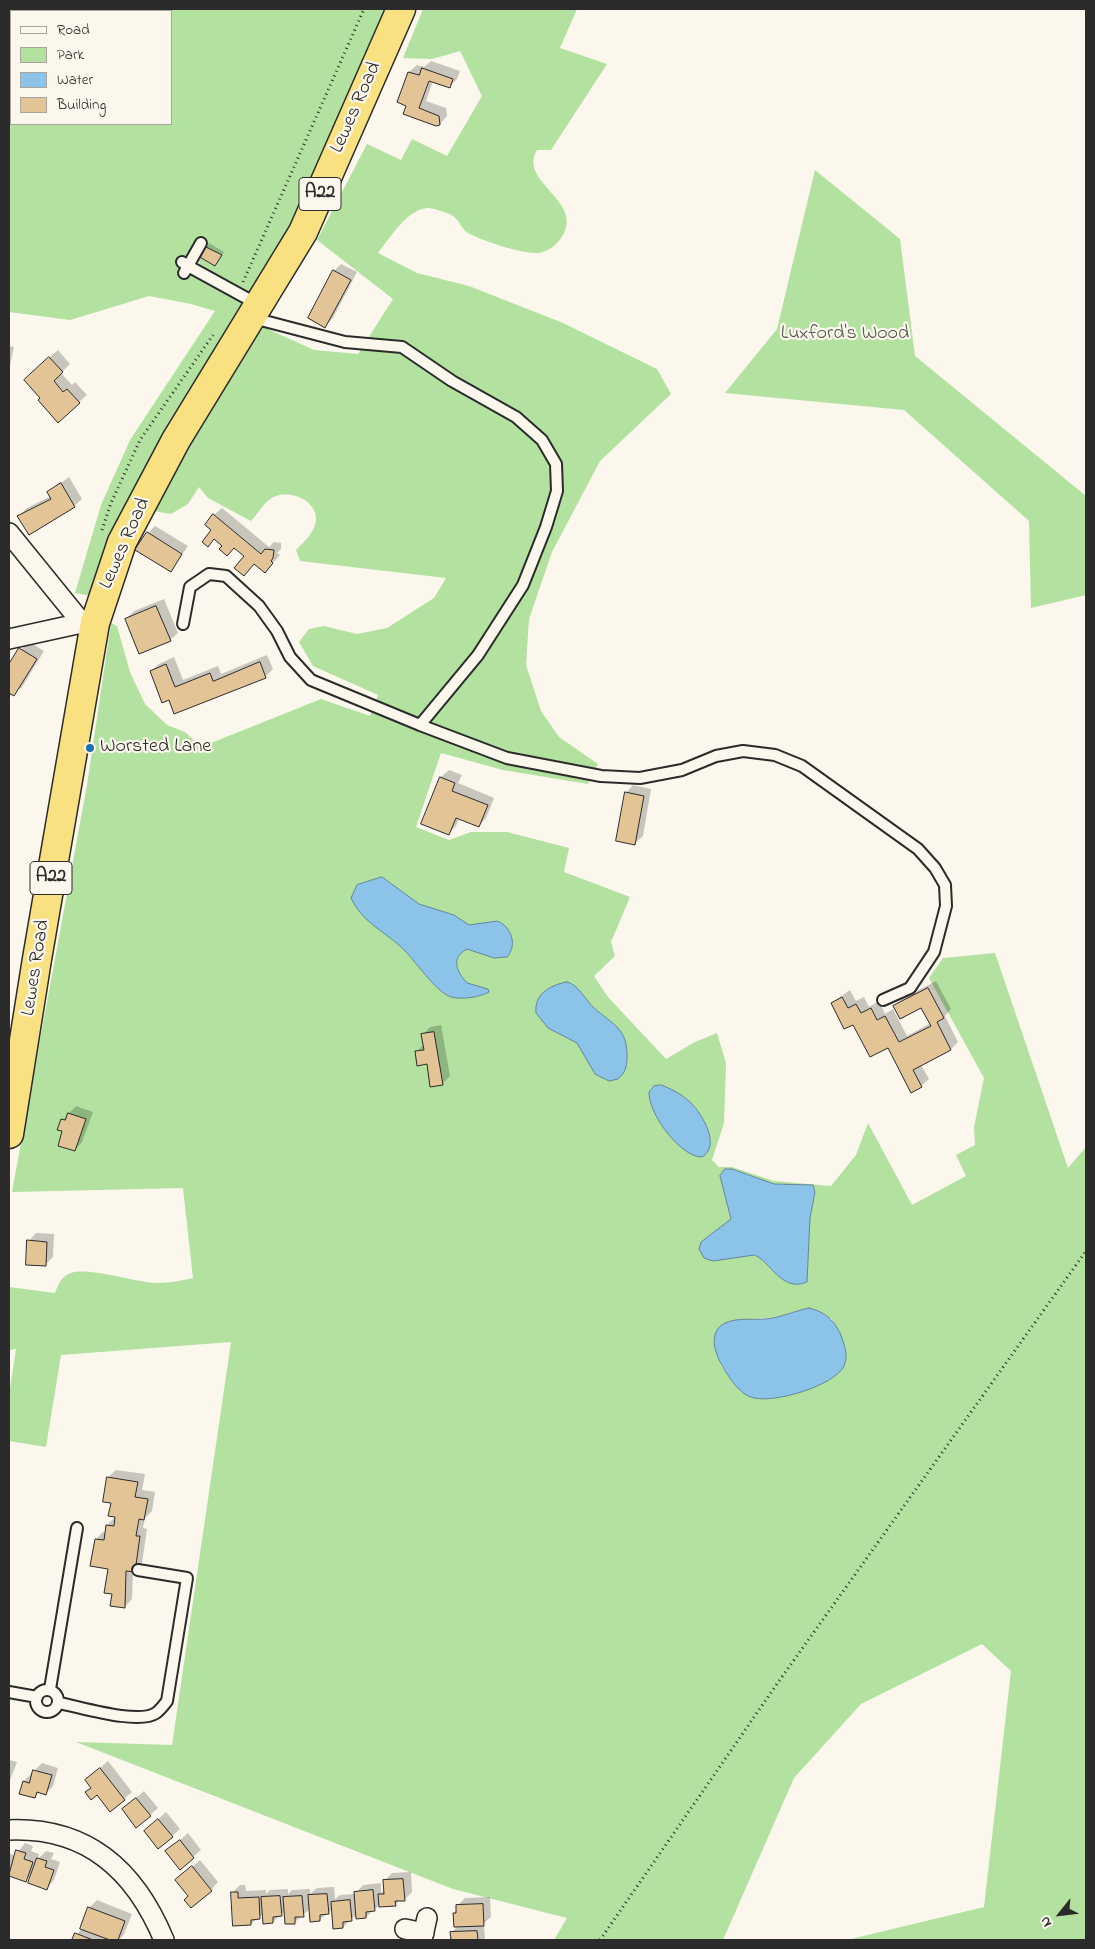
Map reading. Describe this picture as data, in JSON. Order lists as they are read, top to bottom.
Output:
{
  "streets": {
    "highway": ["Lewes Road", "A22"]
  },
  "parks": ["Luxford's Wood"],
  "places": ["Worsted Lane"],
  "legend": [
    "Road",
    "Park",
    "Water",
    "Building"
  ],
  "north": "bottom left"
}
